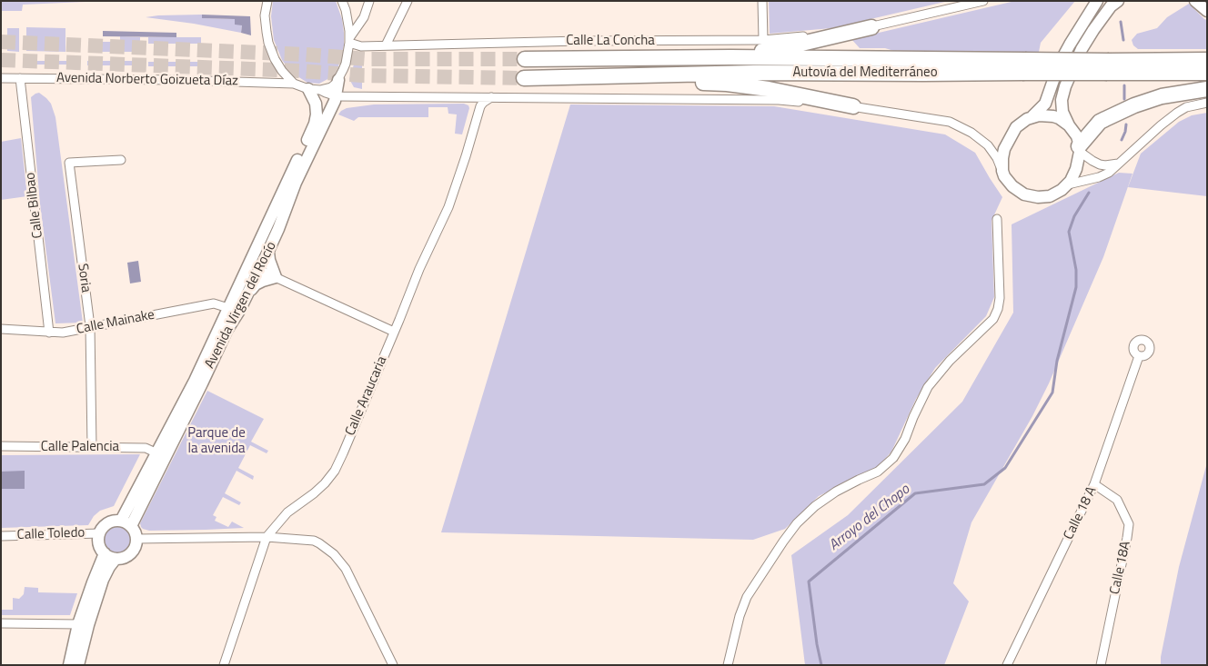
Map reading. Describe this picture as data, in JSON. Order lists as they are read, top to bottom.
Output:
{
  "streets": {
    "highway": ["Autovía del Mediterráneo"],
    "street": [
      "Calle La Concha",
      "Avenida Norberto Goizueta Díaz",
      "Calle Bilbao",
      "Soria",
      "Avenida Virgen del Rocío",
      "Calle Mainake",
      "Calle Araucaria",
      "Calle Palencia",
      "Calle 18 A",
      "Calle Toledo",
      "Calle 18A"
    ]
  },
  "crossings": [
    ["Avenida Norberto Goizueta Díaz", "Calle Bilbao"],
    ["Calle Bilbao", "Calle Mainake"],
    ["Soria", "Calle Mainake"],
    ["Soria", "Calle Palencia"],
    ["Avenida Virgen del Rocío", "Calle Mainake"],
    ["Avenida Virgen del Rocío", "Calle Palencia"],
    ["Avenida Virgen del Rocío", "Calle Toledo"],
    ["Calle 18 A", "Calle 18A"]
  ],
  "water": ["Arroyo del Chopo"],
  "parks": ["Parque de la avenida"]
}
